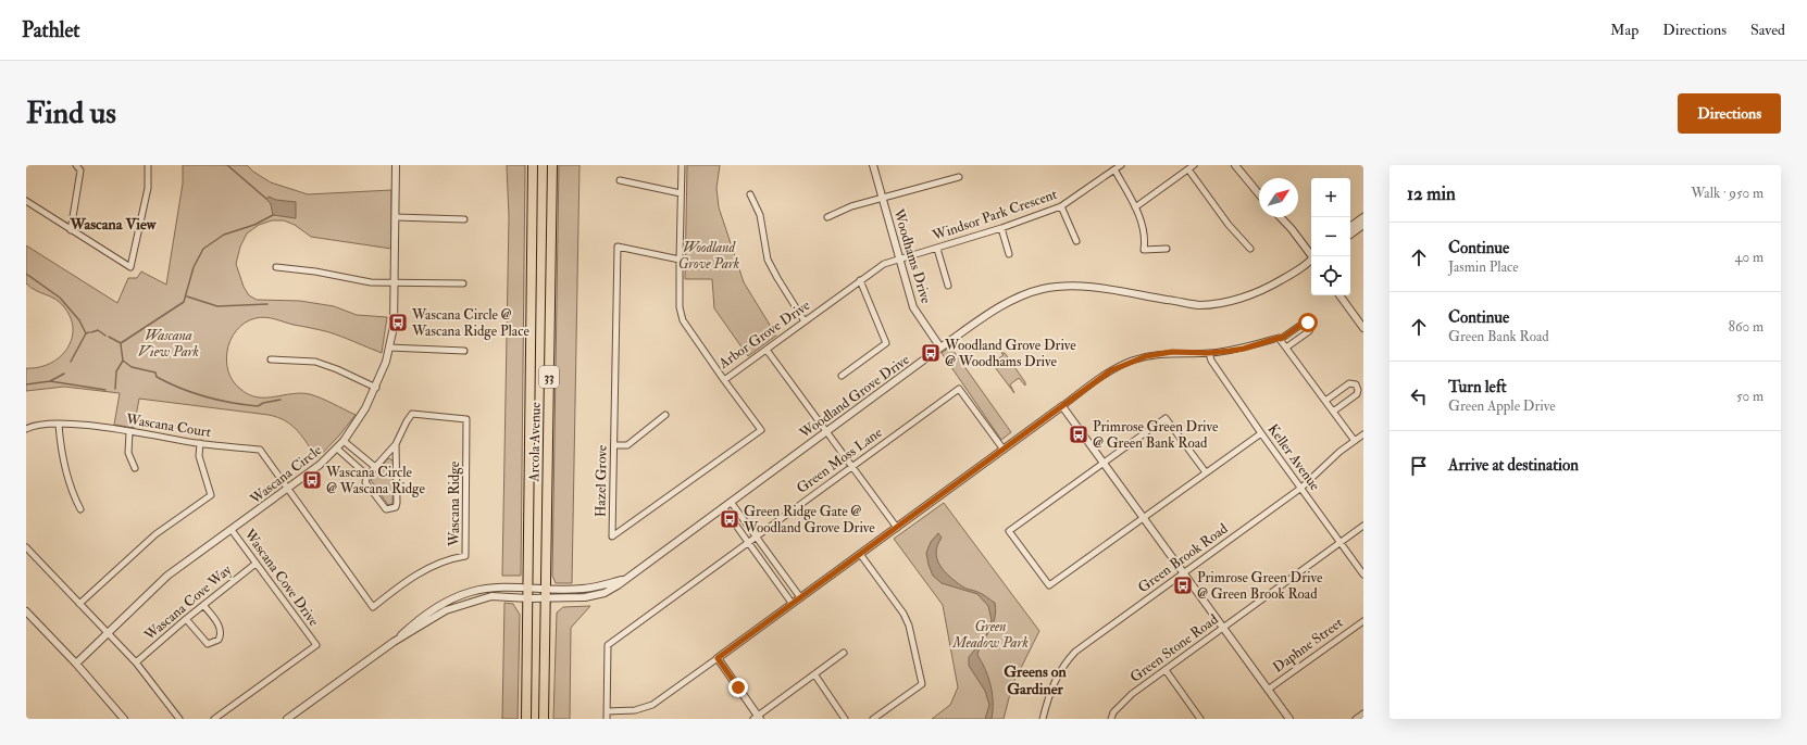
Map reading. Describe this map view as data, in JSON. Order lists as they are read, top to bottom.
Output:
{
  "streets": {
    "main road": ["33", "Arcola Avenue"],
    "street": [
      "Windsor Park Crescent",
      "Woodhams Drive",
      "Arbor Grove Drive",
      "Woodland Grove Drive",
      "Wascana Court",
      "Keller Avenue",
      "Green Moss Lane",
      "Wascana Circle",
      "Hazel Grove",
      "Wascana Ridge",
      "Green Brook Road",
      "Wascana Cove Drive",
      "Wascana Cove Way",
      "Daphne Street",
      "Green Stone Road"
    ]
  },
  "crossings": [
    ["Windsor Park Crescent", "Woodhams Drive"],
    ["Windsor Park Crescent", "Arbor Grove Drive"],
    ["Woodhams Drive", "Arbor Grove Drive"],
    ["Woodhams Drive", "Woodland Grove Drive"],
    ["Arbor Grove Drive", "Hazel Grove"],
    ["Woodland Grove Drive", "Arcola Avenue"],
    ["Wascana Court", "Wascana Circle"],
    ["Wascana Court", "Wascana Ridge"],
    ["Keller Avenue", "Green Brook Road"],
    ["Keller Avenue", "Green Stone Road"],
    ["Wascana Circle", "Wascana Ridge"],
    ["Wascana Circle", "Wascana Cove Drive"],
    ["Wascana Cove Drive", "Wascana Cove Way"]
  ],
  "districts": ["Wascana View", "Greens on Gardiner"],
  "parks": ["Woodland Grove Park", "Wascana View Park", "Green Meadow Park"],
  "places": {
    "bus stop": [
      "Wascana Circle @ Wascana Ridge Place",
      "Woodland Grove Drive @ Woodhams Drive",
      "Primrose Green Drive @ Green Bank Road",
      "Wascana Circle @ Wascana Ridge",
      "Green Ridge Gate @ Woodland Grove Drive",
      "Primrose Green Drive @ Green Brook Road"
    ]
  },
  "north": "top right",
  "page": {
    "header": "Pathlet",
    "nav": ["Map", "Directions", "Saved"],
    "buttons": "Directions",
    "title": "Find us",
    "heading": ["12 min", "Walk · 950 m"],
    "map_buttons": ["+", "−"],
    "list": [
      ["Continue", "Jasmin Place", "40 m"],
      ["Continue", "Green Bank Road", "860 m"],
      ["Turn left", "Green Apple Drive", "50 m"],
      "Arrive at destination"
    ]
  }
}
